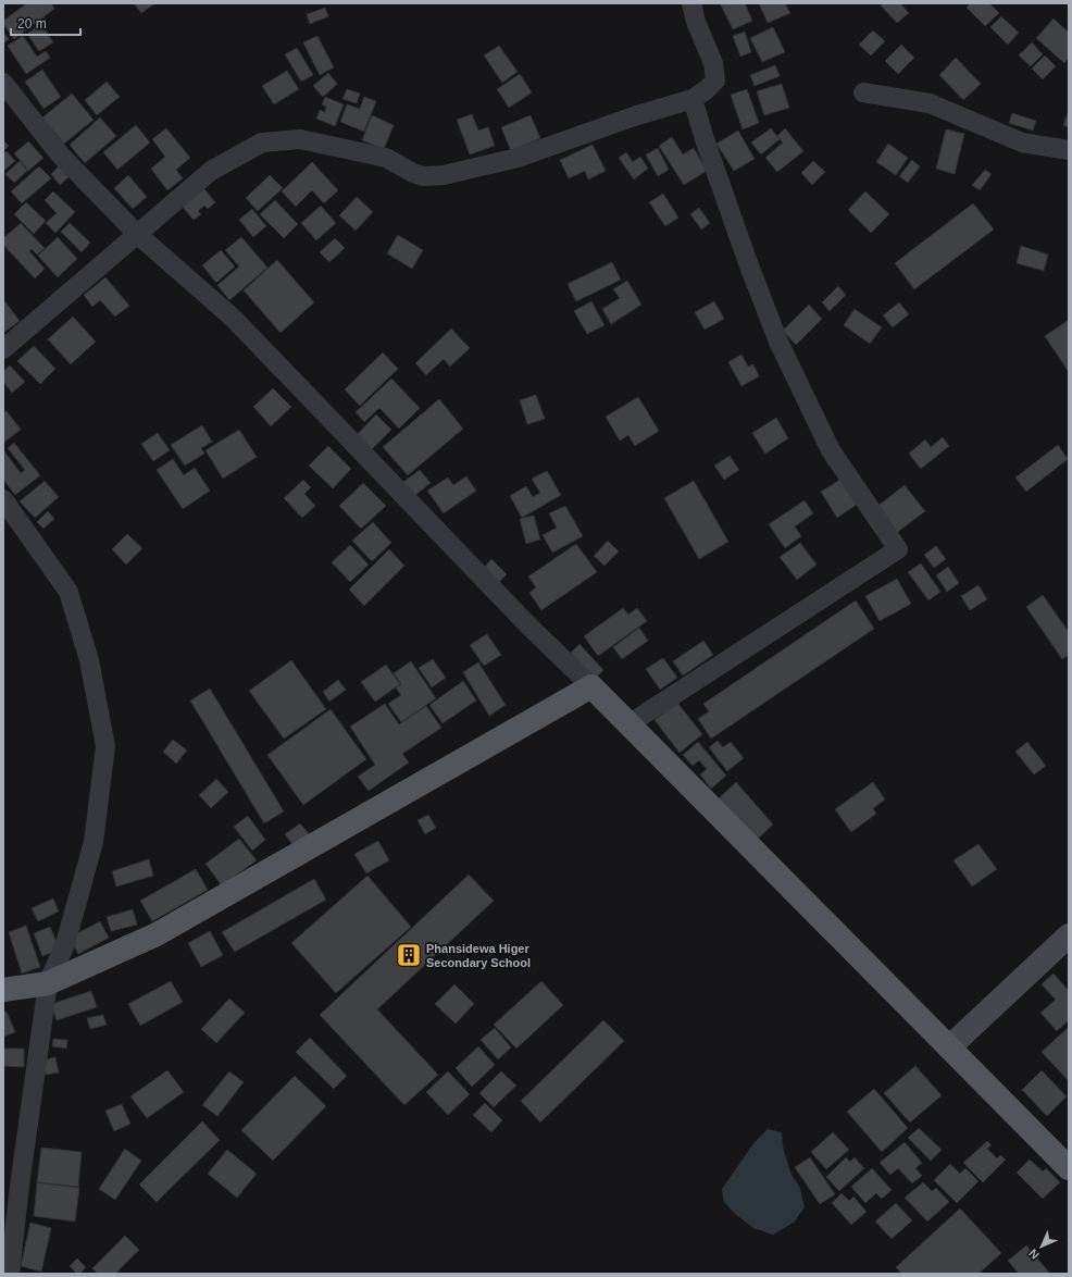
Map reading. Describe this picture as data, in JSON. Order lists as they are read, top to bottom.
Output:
{
  "places": {
    "building": ["Phansidewa Higer Secondary School"]
  },
  "scale_bar": "20 m",
  "north": "bottom left"
}
